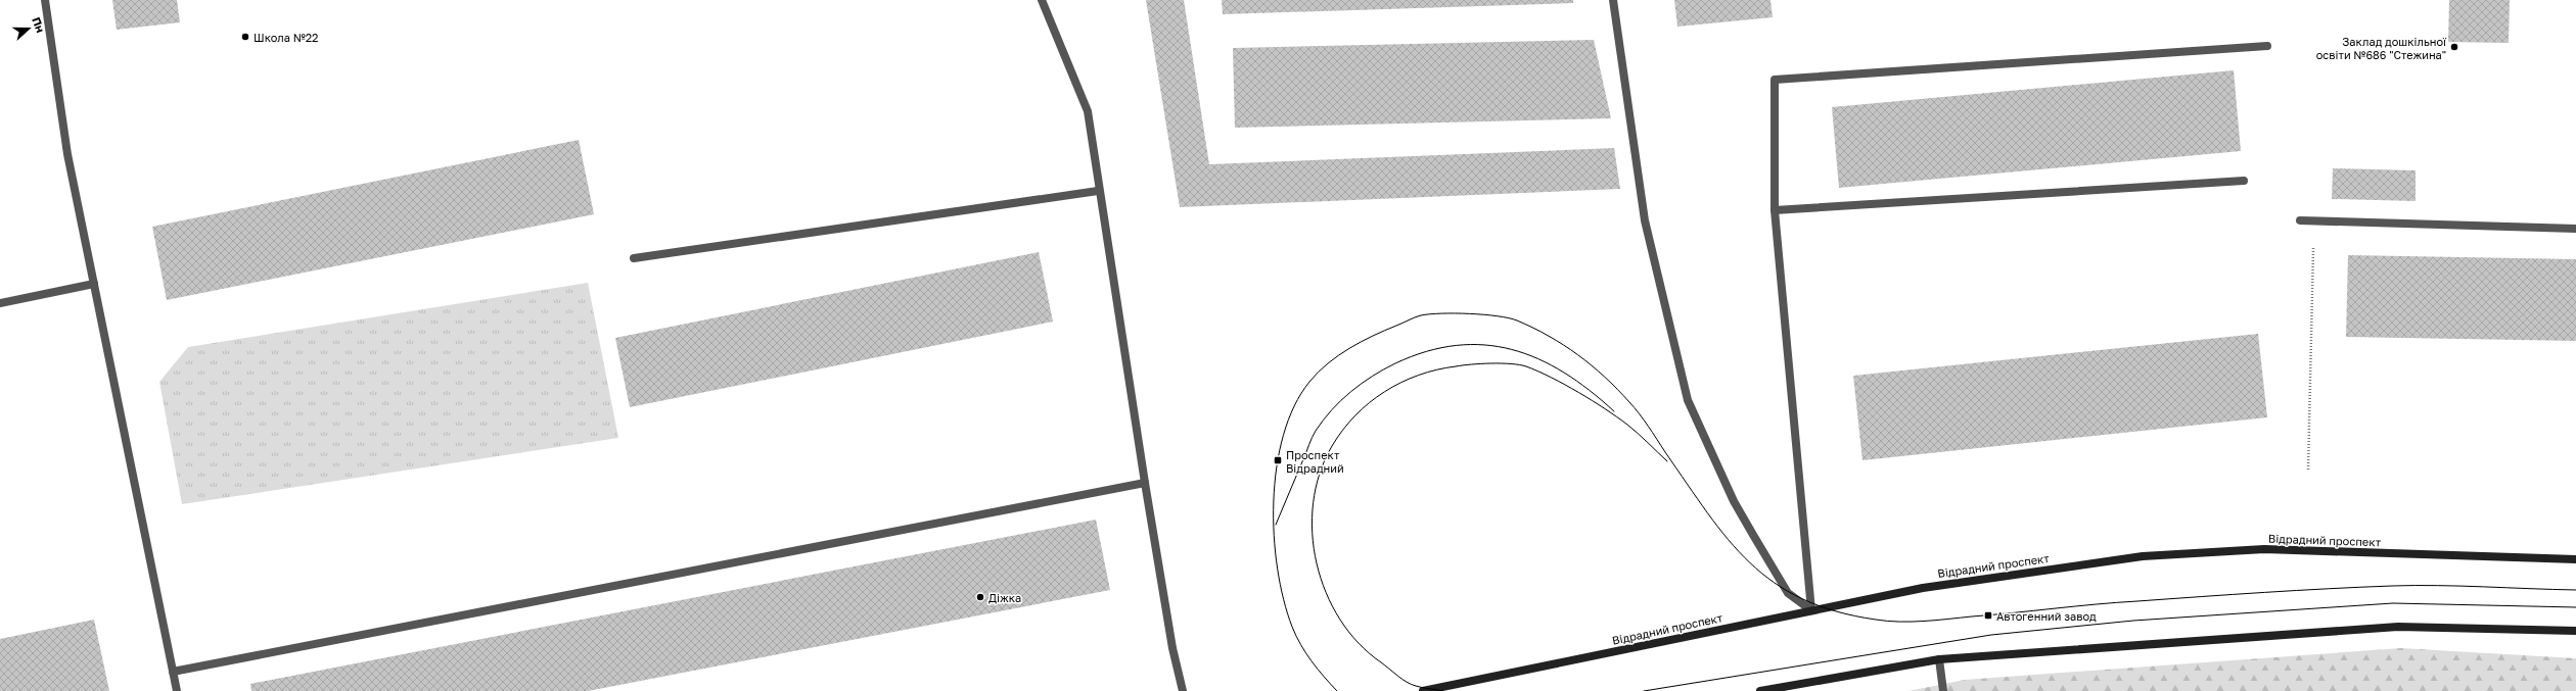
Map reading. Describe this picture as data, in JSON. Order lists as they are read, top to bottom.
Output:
{
  "streets": {
    "main road": ["Відрадний проспект"]
  },
  "places": {
    "other": ["Школа №22", "Заклад дошкільної освіти №686 \"Стежина\"", "Діжка"],
    "transit": ["Проспект Відрадний", "Автогенний завод"]
  },
  "north": "right"
}
